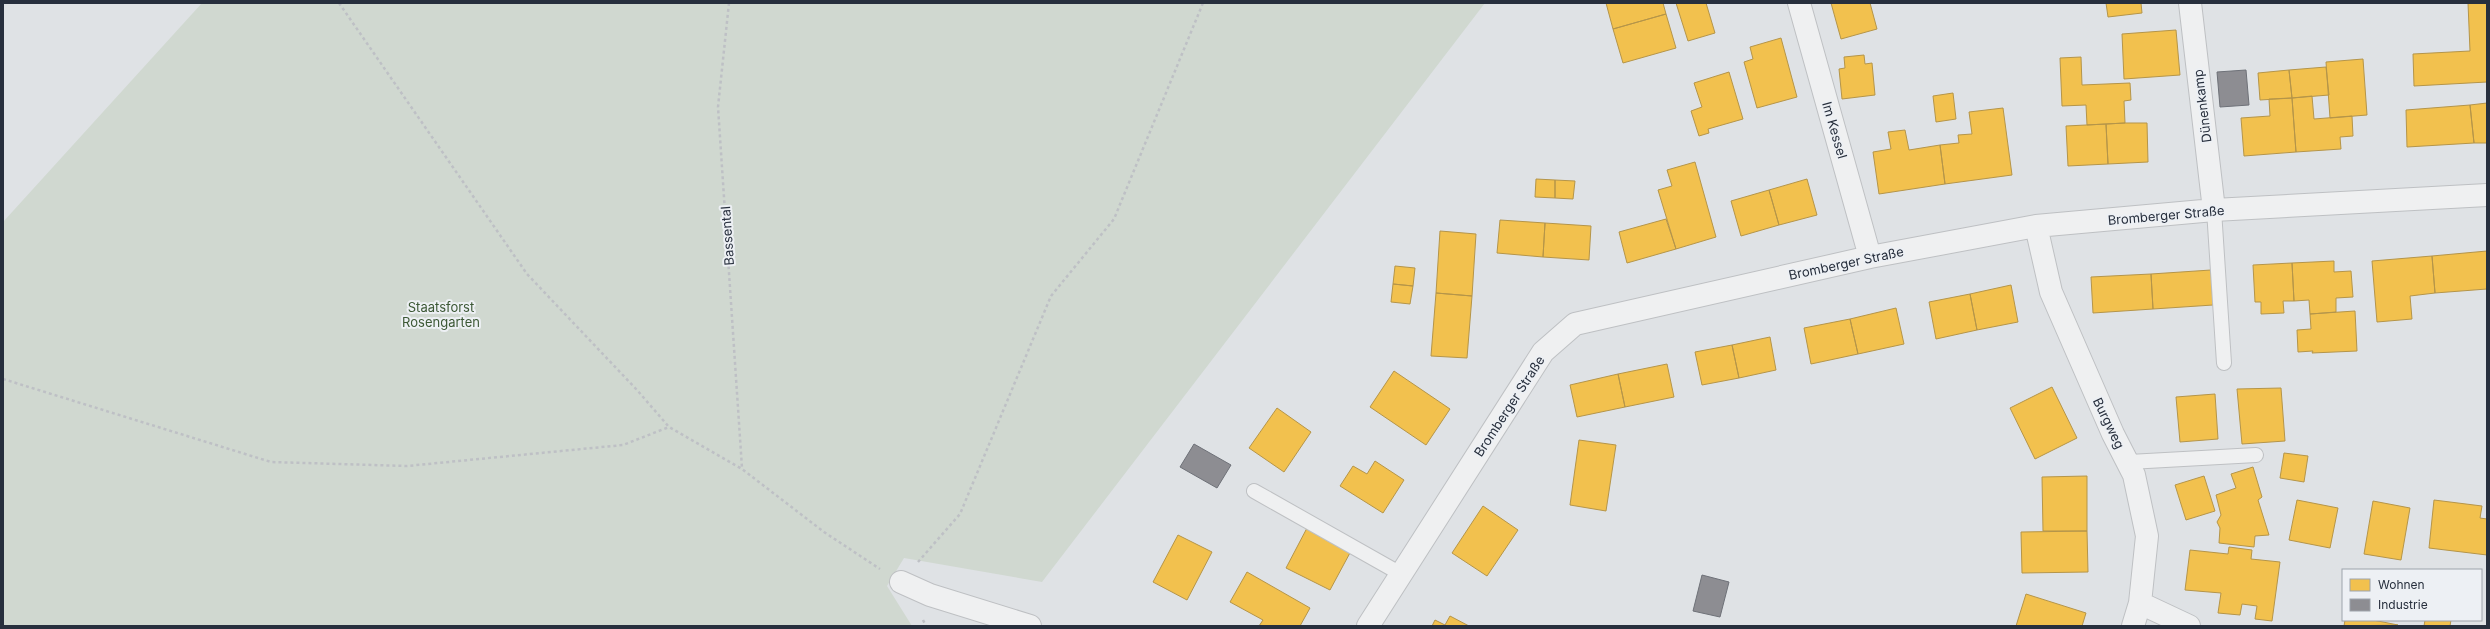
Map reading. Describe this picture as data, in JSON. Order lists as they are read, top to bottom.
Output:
{
  "streets": {
    "street": [
      "Dünenkamp",
      "Im Kessel",
      "Bromberger Straße",
      "Burgweg"
    ],
    "path": ["Bassental"]
  },
  "crossings": [
    ["Dünenkamp", "Bromberger Straße"],
    ["Im Kessel", "Bromberger Straße"],
    ["Bromberger Straße", "Burgweg"]
  ],
  "parks": ["Staatsforst Rosengarten"],
  "legend": ["Wohnen", "Industrie"]
}
